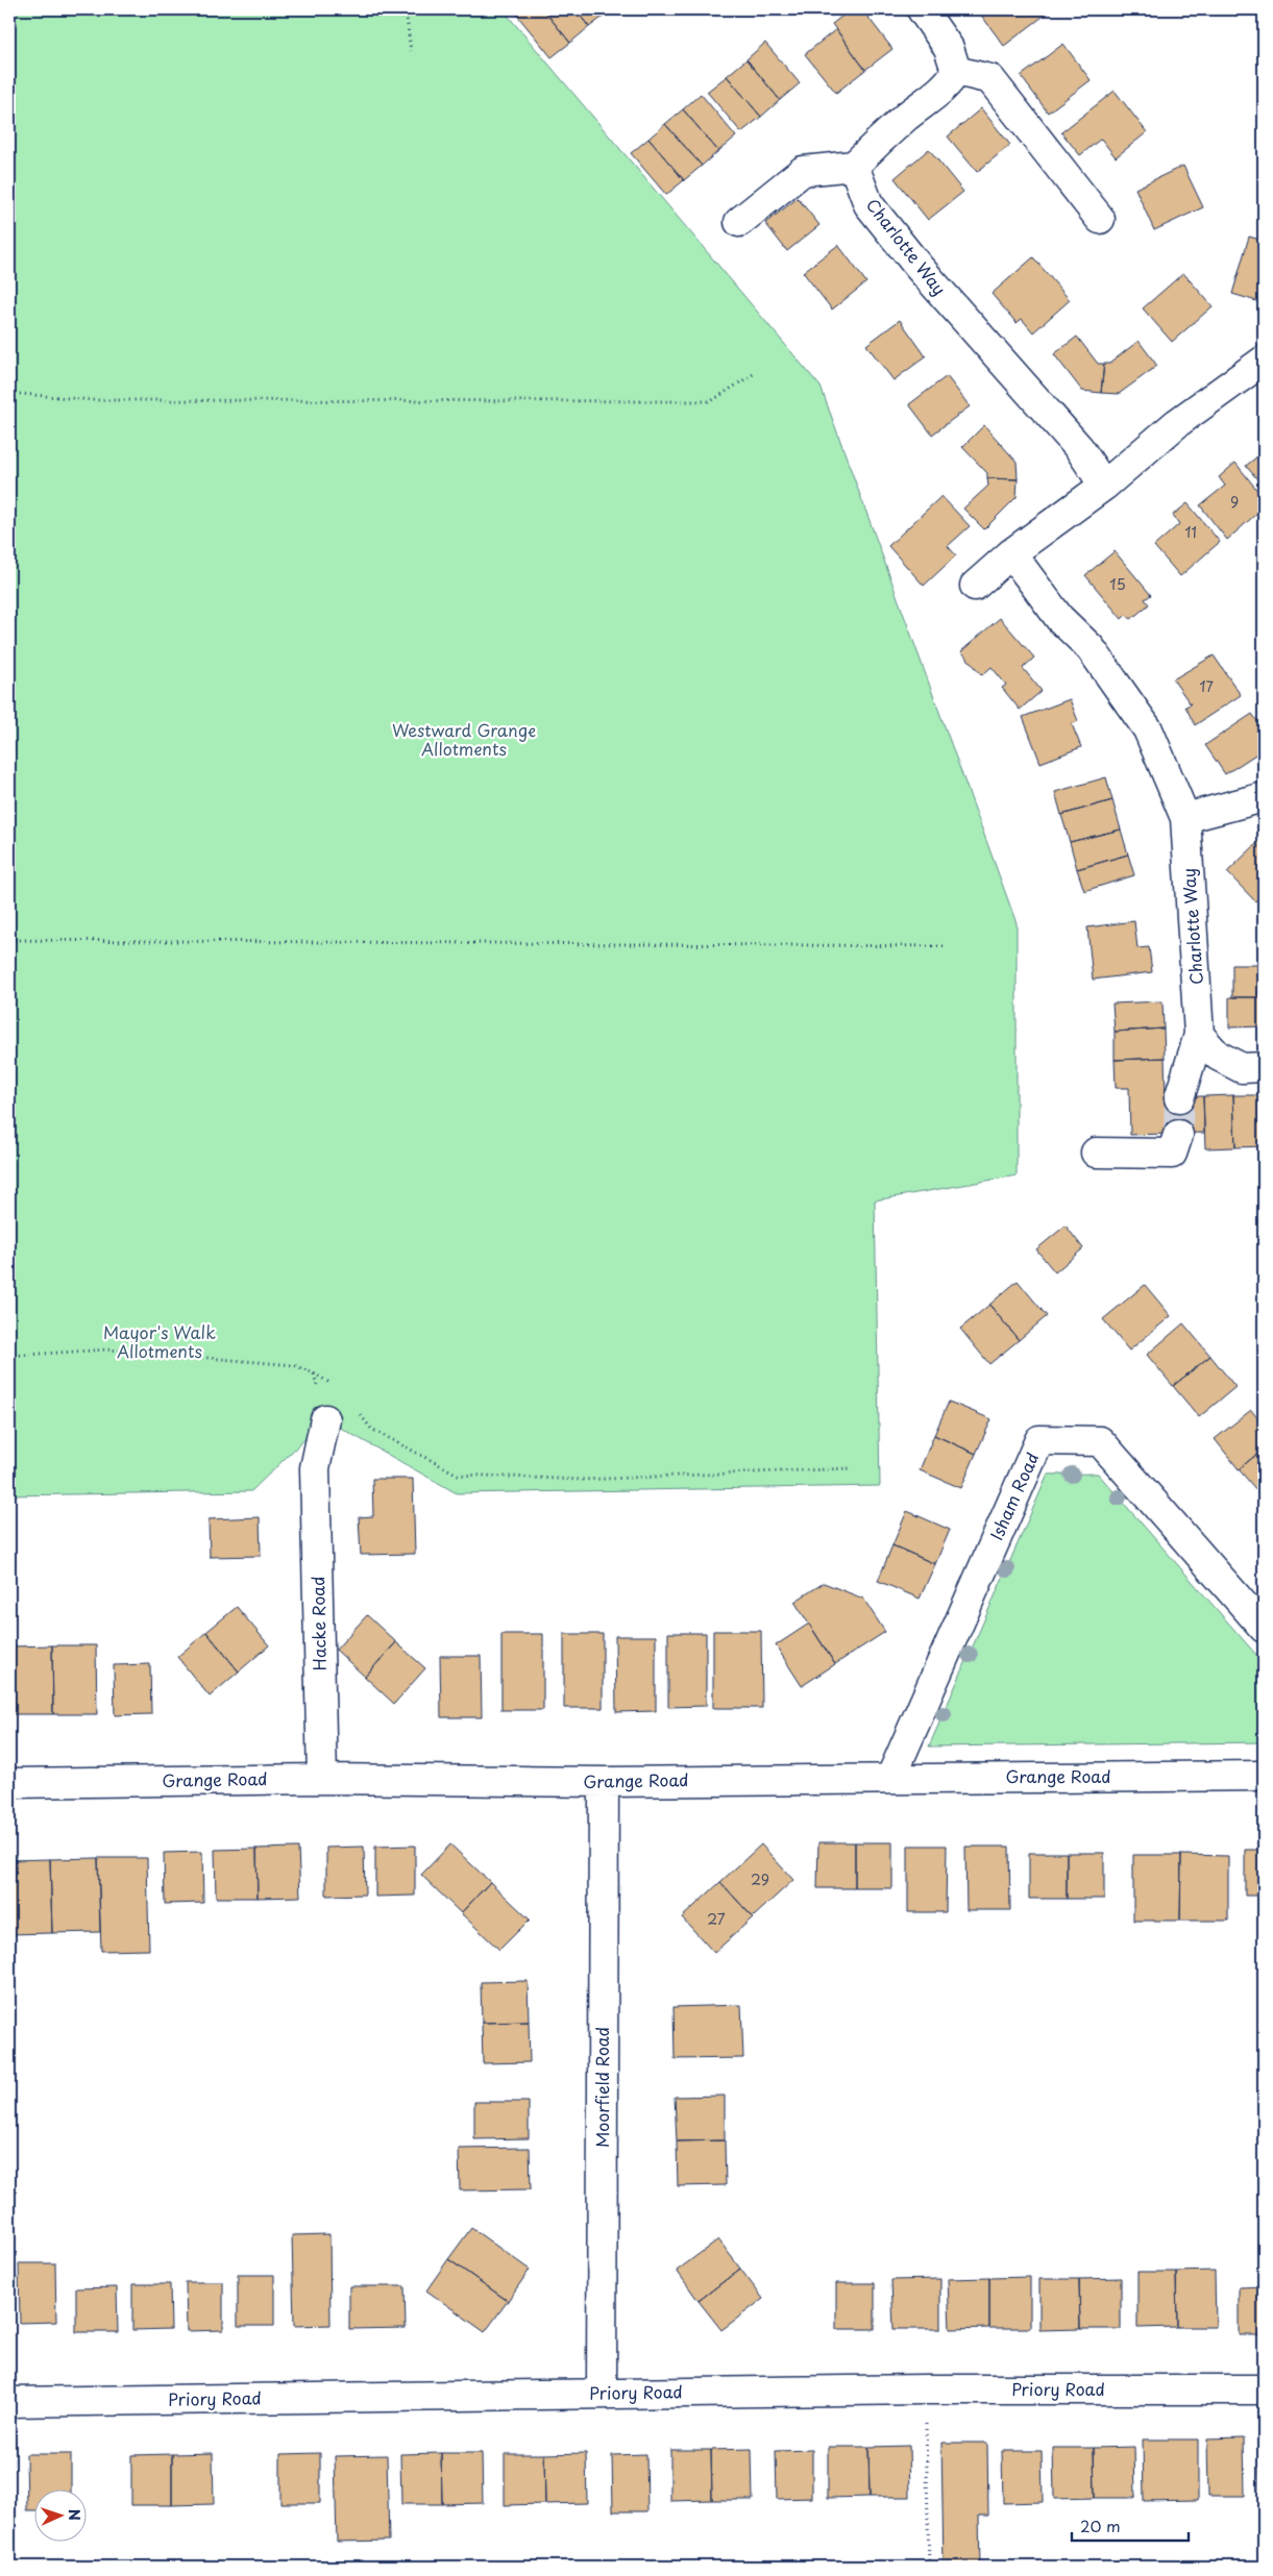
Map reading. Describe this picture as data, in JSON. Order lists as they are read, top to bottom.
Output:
{
  "streets": {
    "street": [
      "Charlotte Way",
      "Isham Road",
      "Hacke Road",
      "Grange Road",
      "Moorfield Road",
      "Priory Road"
    ]
  },
  "crossings": [
    ["Isham Road", "Grange Road"],
    ["Hacke Road", "Grange Road"],
    ["Grange Road", "Moorfield Road"],
    ["Moorfield Road", "Priory Road"]
  ],
  "parks": ["Westward Grange Allotments", "Mayor's Walk Allotments"],
  "house_numbers": [
    "9",
    "11",
    "15",
    "17",
    "29",
    "27"
  ],
  "scale_bar": "20 m",
  "north": "right"
}
